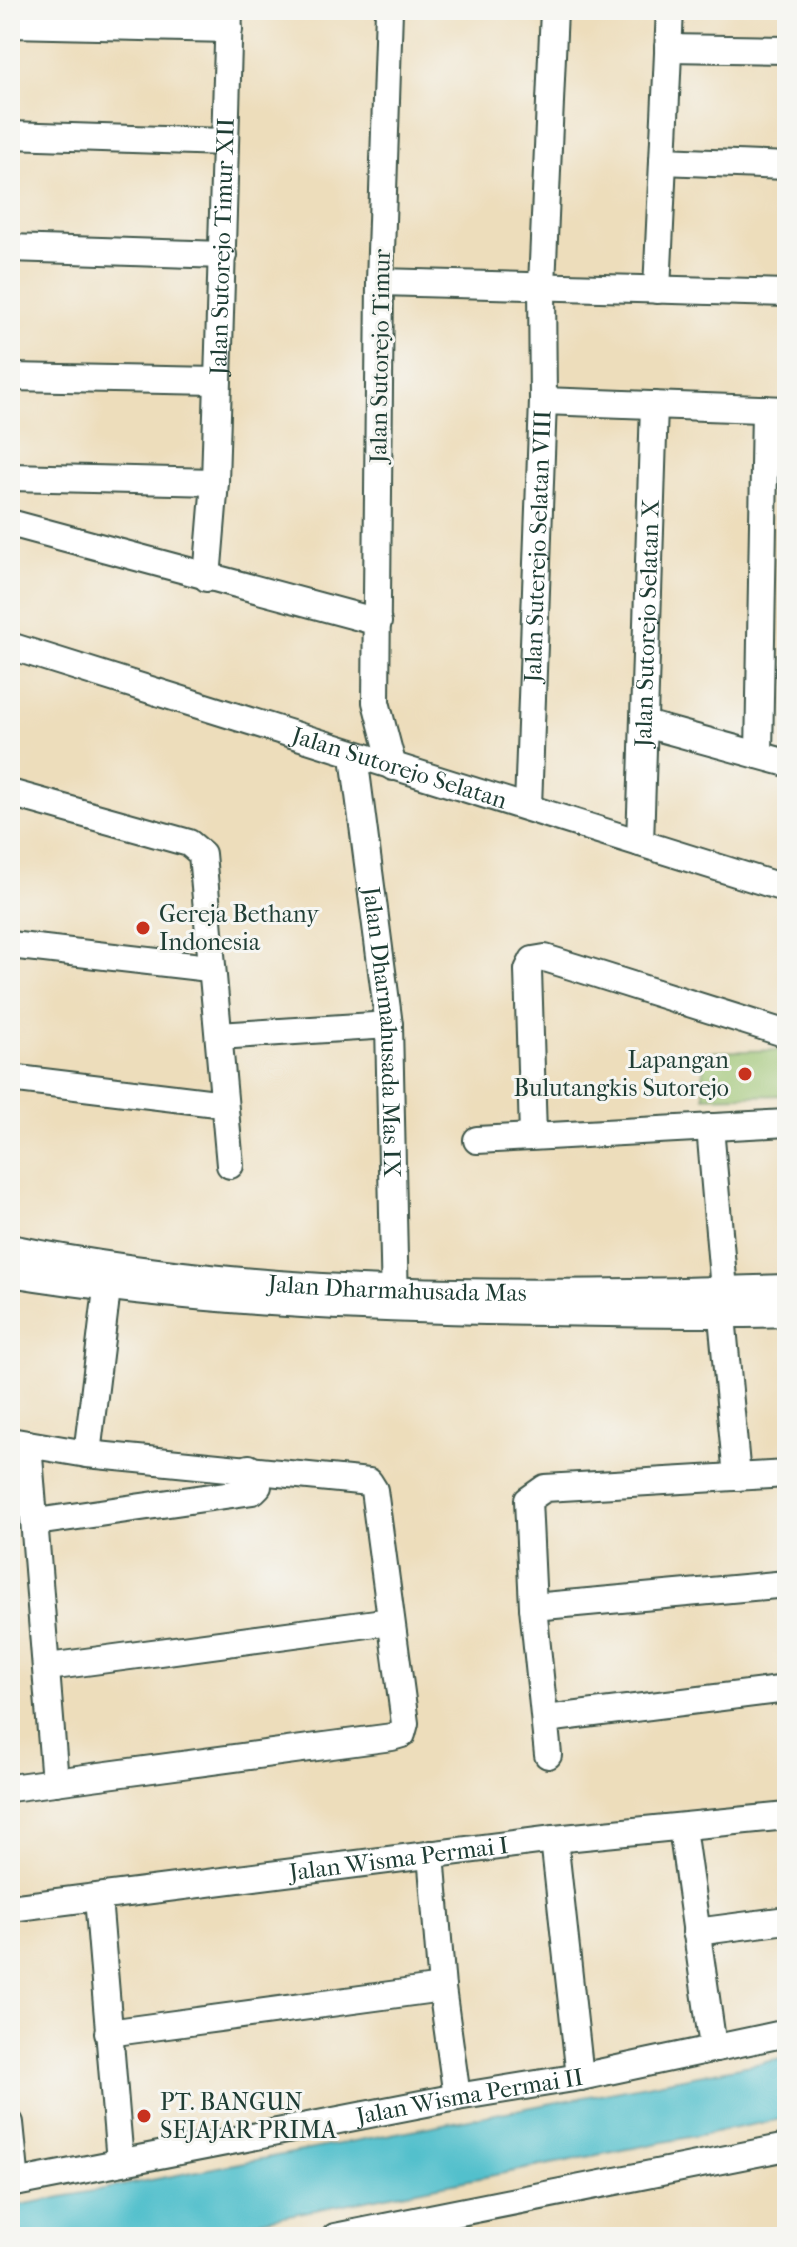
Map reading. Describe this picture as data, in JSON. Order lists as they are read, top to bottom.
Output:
{
  "streets": {
    "street": [
      "Jalan Sutorejo Timur XII",
      "Jalan Sutorejo Timur",
      "Jalan Suterejo Selatan VIII",
      "Jalan Sutorejo Selatan X",
      "Jalan Sutorejo Selatan",
      "Jalan Dharmahusada Mas IX",
      "Jalan Dharmahusada Mas",
      "Jalan Wisma Permai I",
      "Jalan Wisma Permai II"
    ]
  },
  "crossings": [
    ["Jalan Sutorejo Timur", "Jalan Sutorejo Selatan"],
    ["Jalan Sutorejo Timur", "Jalan Dharmahusada Mas IX"],
    ["Jalan Suterejo Selatan VIII", "Jalan Sutorejo Selatan"],
    ["Jalan Sutorejo Selatan X", "Jalan Sutorejo Selatan"],
    ["Jalan Sutorejo Selatan", "Jalan Dharmahusada Mas IX"],
    ["Jalan Dharmahusada Mas IX", "Jalan Dharmahusada Mas"]
  ],
  "places": ["Gereja Bethany Indonesia", "Lapangan Bulutangkis Sutorejo", "PT. BANGUN SEJAJAR PRIMA"]
}
